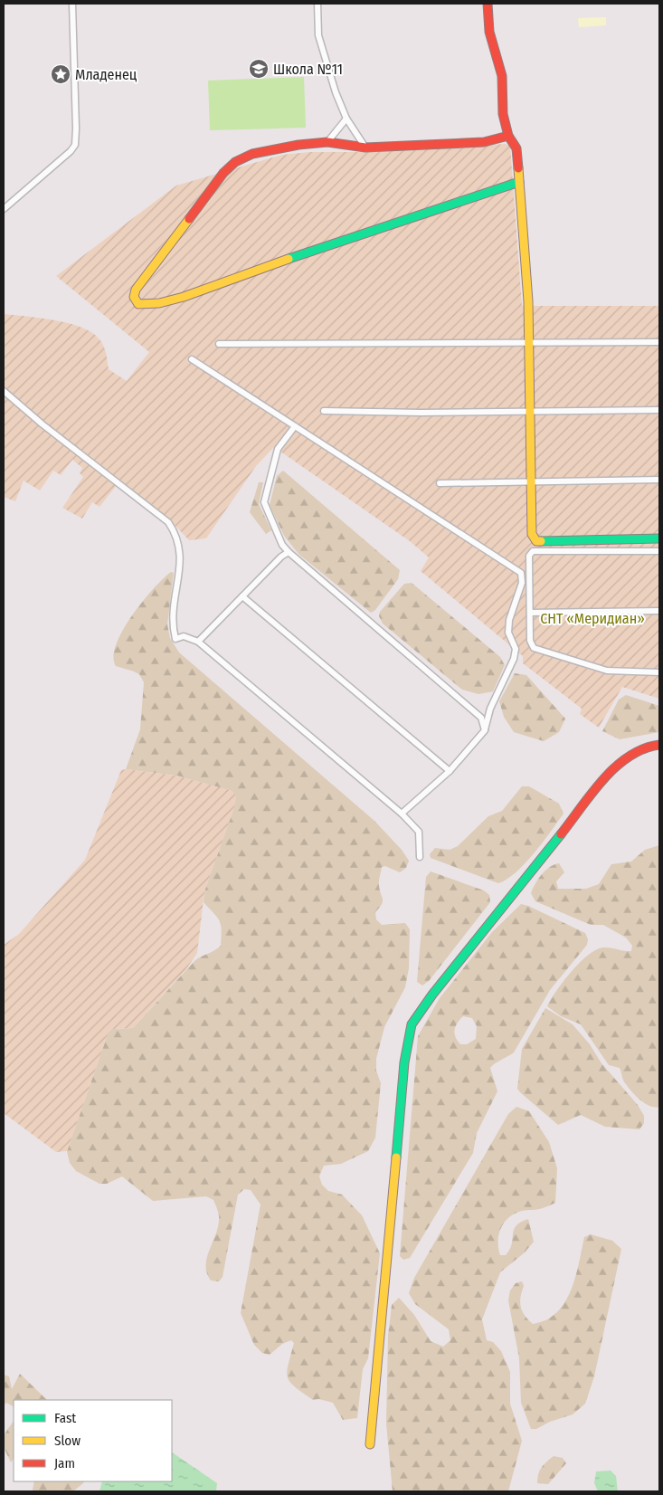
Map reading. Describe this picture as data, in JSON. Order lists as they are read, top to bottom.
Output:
{
  "parks": ["СНТ «Меридиан»"],
  "places": {
    "school or university": ["Школа №11"],
    "place": ["Младенец"]
  },
  "legend": ["Fast", "Slow", "Jam"]
}
